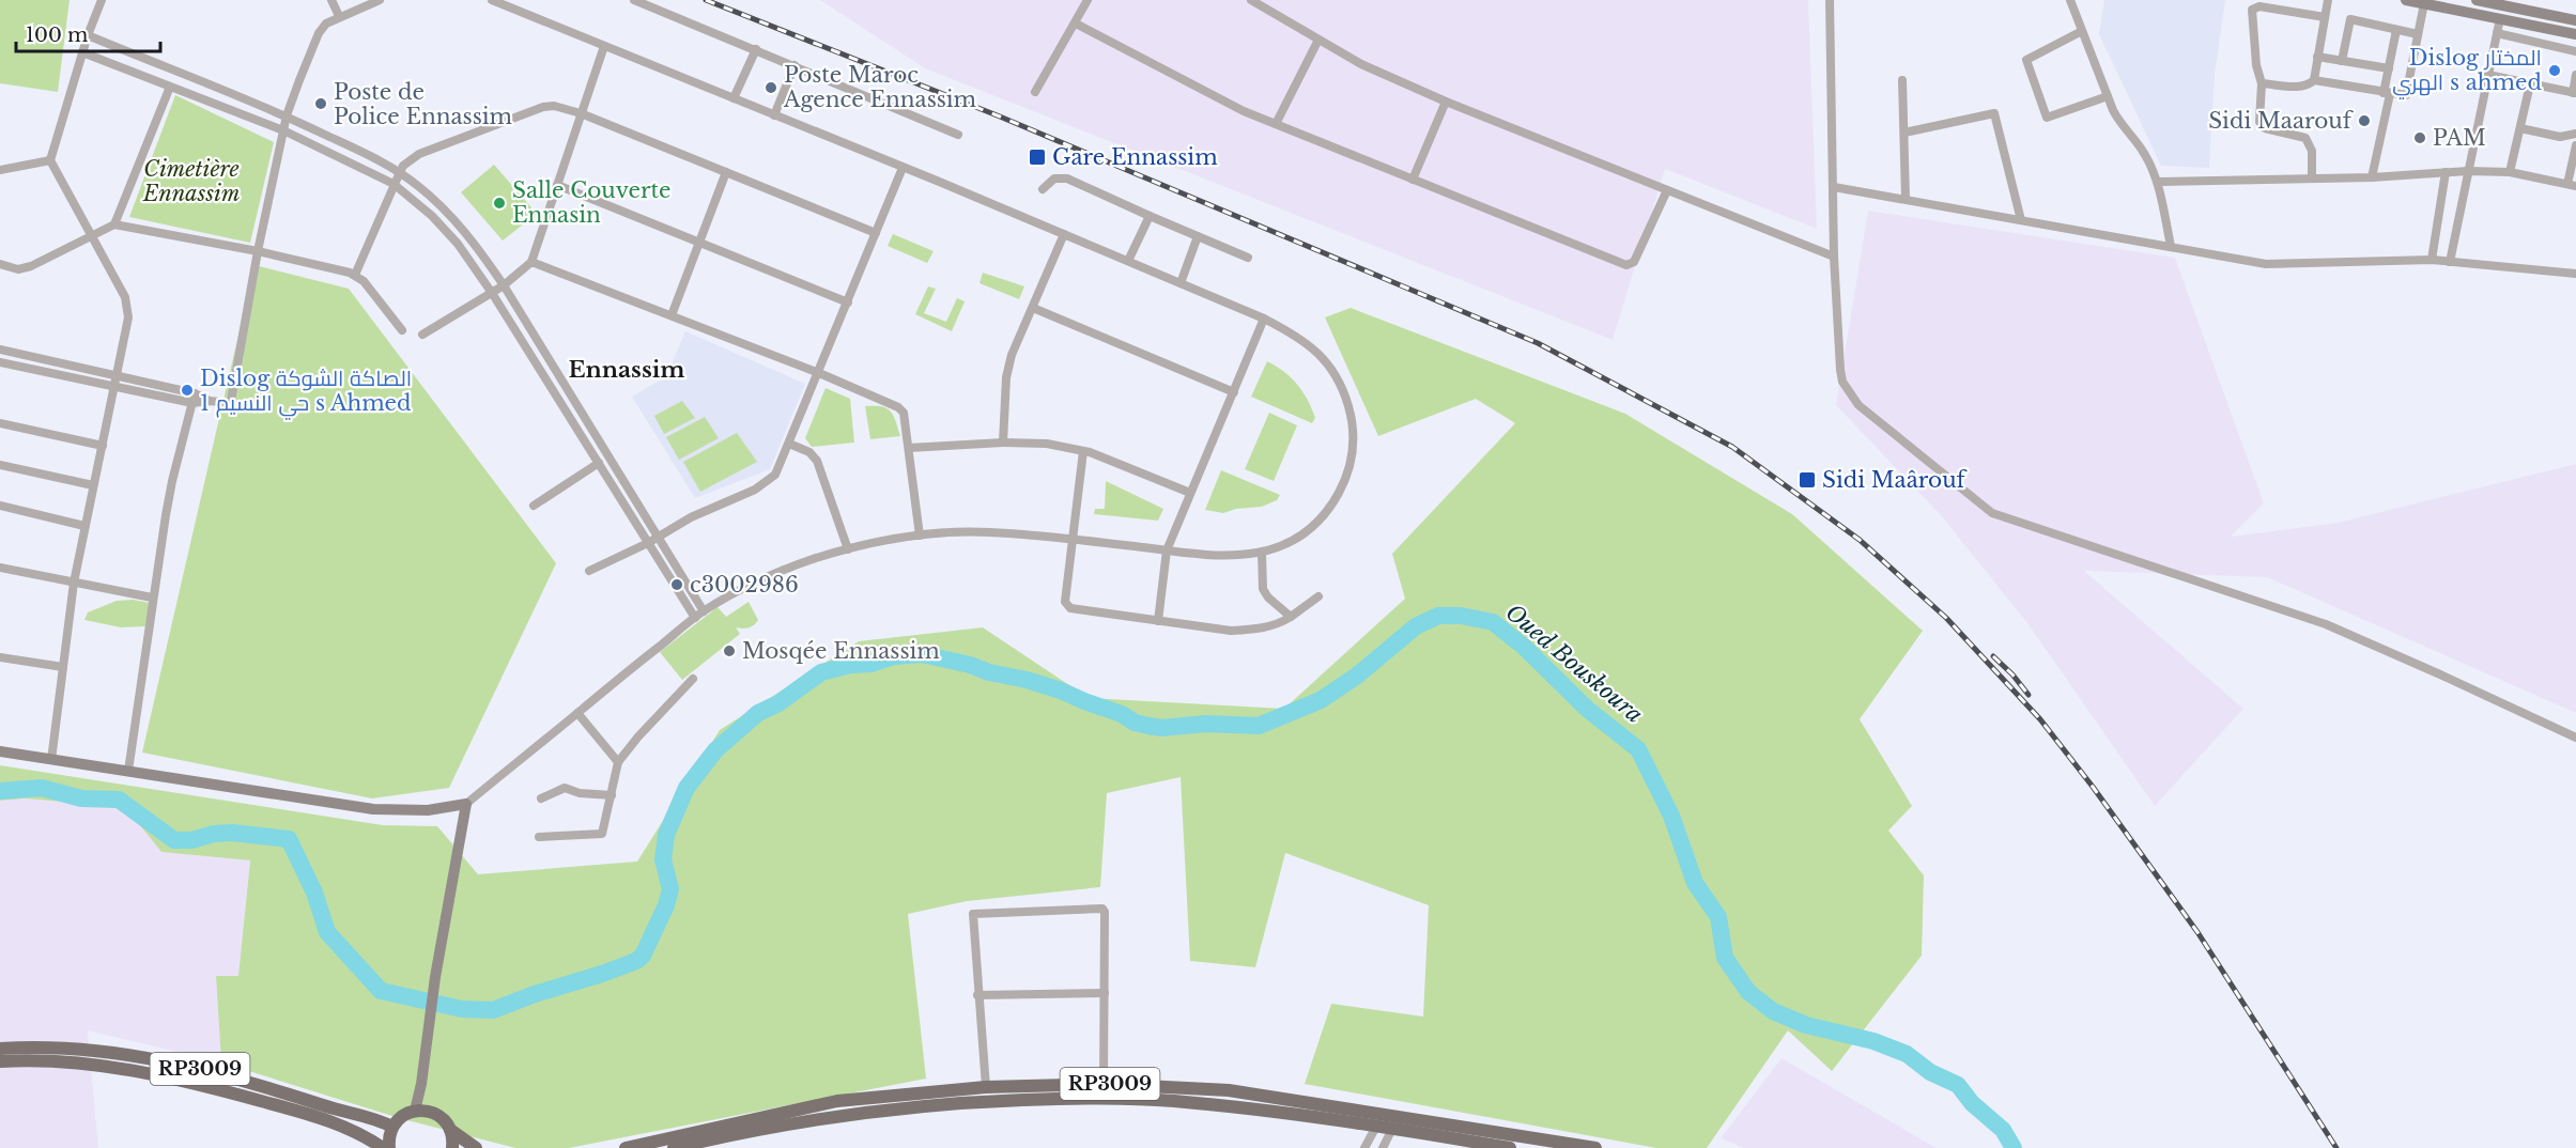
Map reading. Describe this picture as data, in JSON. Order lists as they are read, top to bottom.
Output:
{
  "streets": {
    "main road": ["RP3009"]
  },
  "districts": ["Ennassim"],
  "water": ["Oued Bouskoura"],
  "parks": ["Cimetière Ennassim"],
  "places": {
    "other": [
      "Dislog المختار الهري s ahmed",
      "Poste Maroc Agence Ennassim",
      "Poste de Police Ennassim",
      "Sidi Maarouf",
      "PAM",
      "Salle Couverte Ennasin",
      "Dislog الصاكة الشوكة حي النسيم 1 s Ahmed",
      "c3002986",
      "Mosqée Ennassim"
    ],
    "transit": ["Gare Ennassim", "Sidi Maârouf"]
  },
  "scale_bar": "100 m"
}
